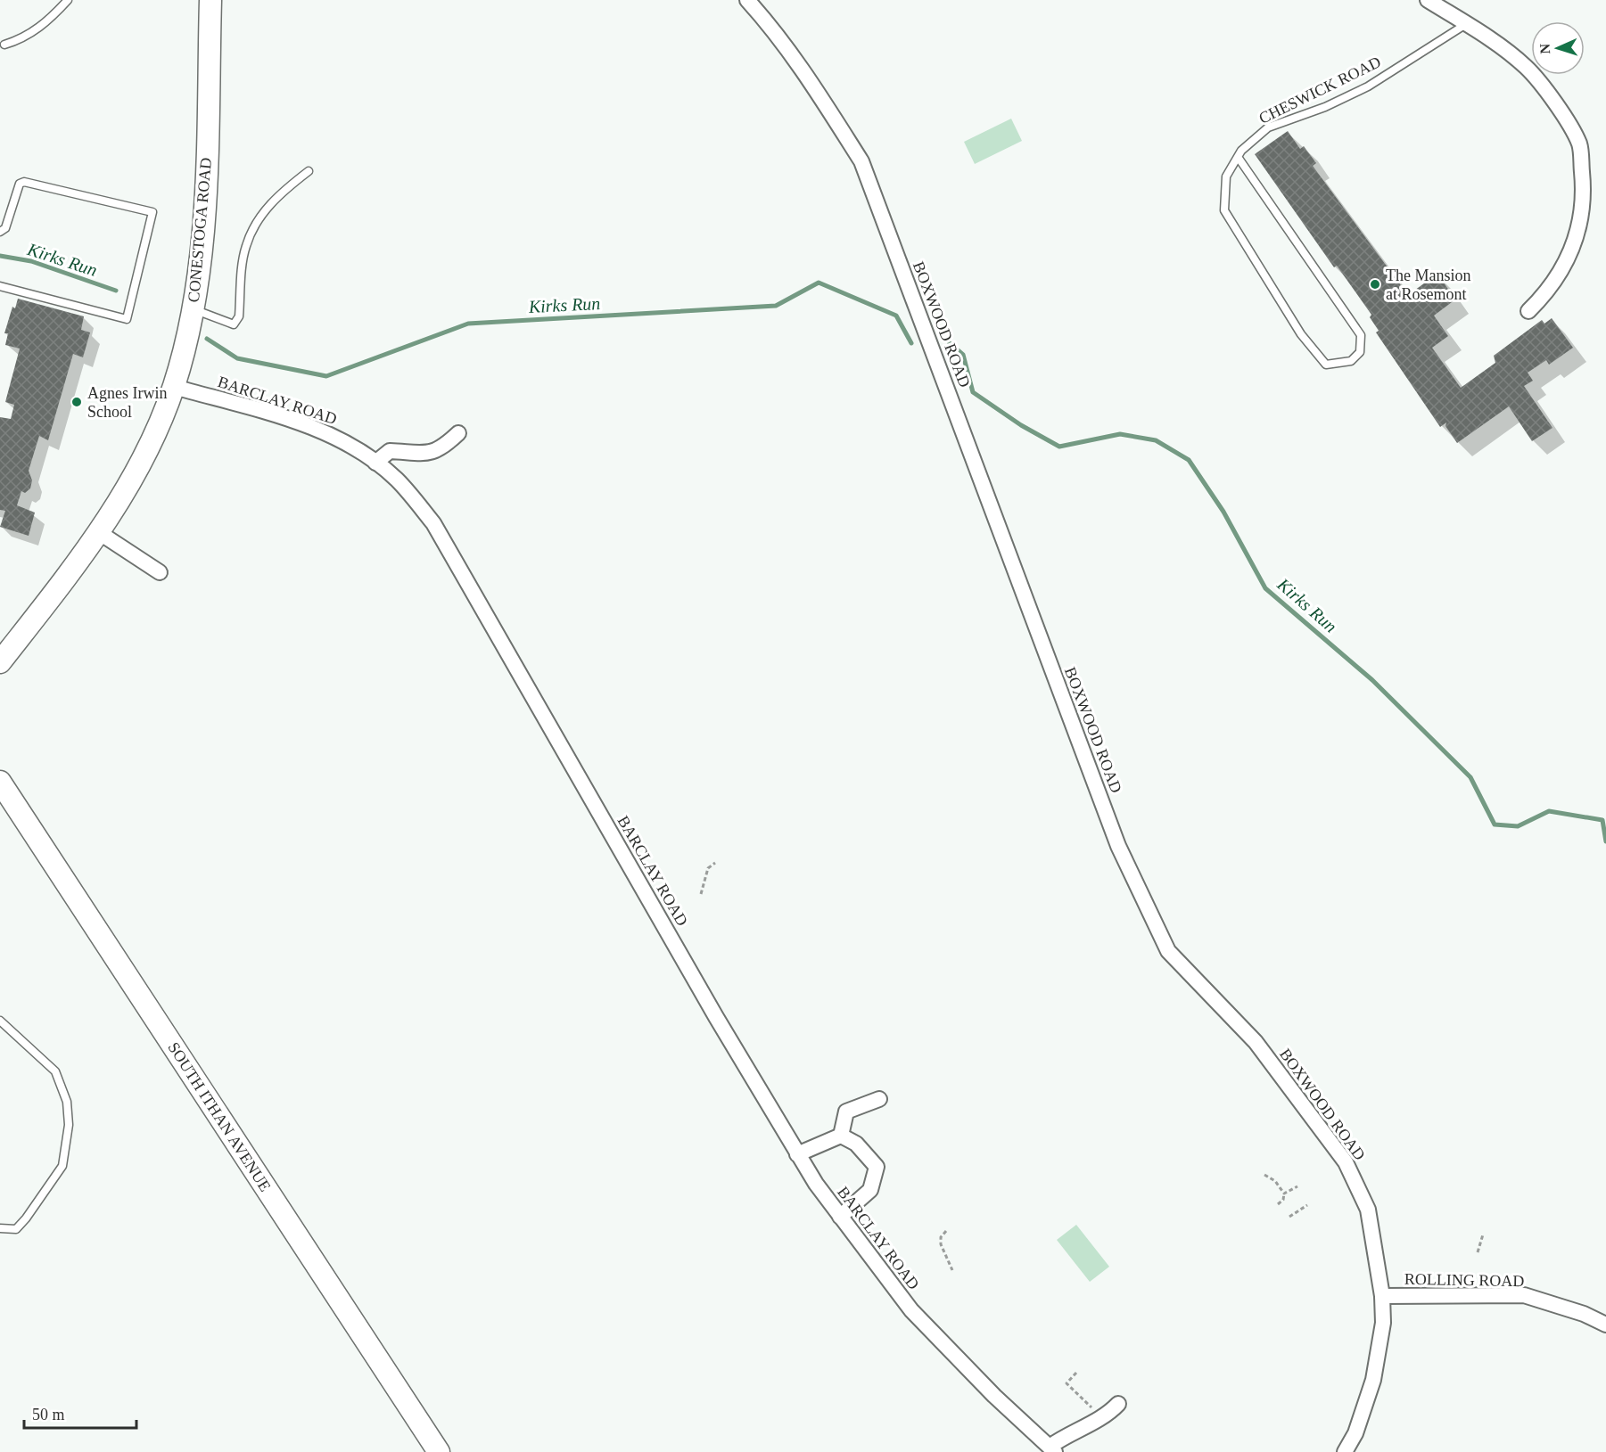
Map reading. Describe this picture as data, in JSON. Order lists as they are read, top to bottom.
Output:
{
  "streets": {
    "street": [
      "CONESTOGA ROAD",
      "BOXWOOD ROAD",
      "BARCLAY ROAD",
      "SOUTH ITHAN AVENUE",
      "ROLLING ROAD"
    ],
    "lane": ["CHESWICK ROAD"]
  },
  "crossings": [
    ["CONESTOGA ROAD", "BARCLAY ROAD"],
    ["BOXWOOD ROAD", "ROLLING ROAD"]
  ],
  "water": ["Kirks Run"],
  "places": ["The Mansion at Rosemont", "Agnes Irwin School"],
  "scale_bar": "50 m",
  "north": "left"
}
